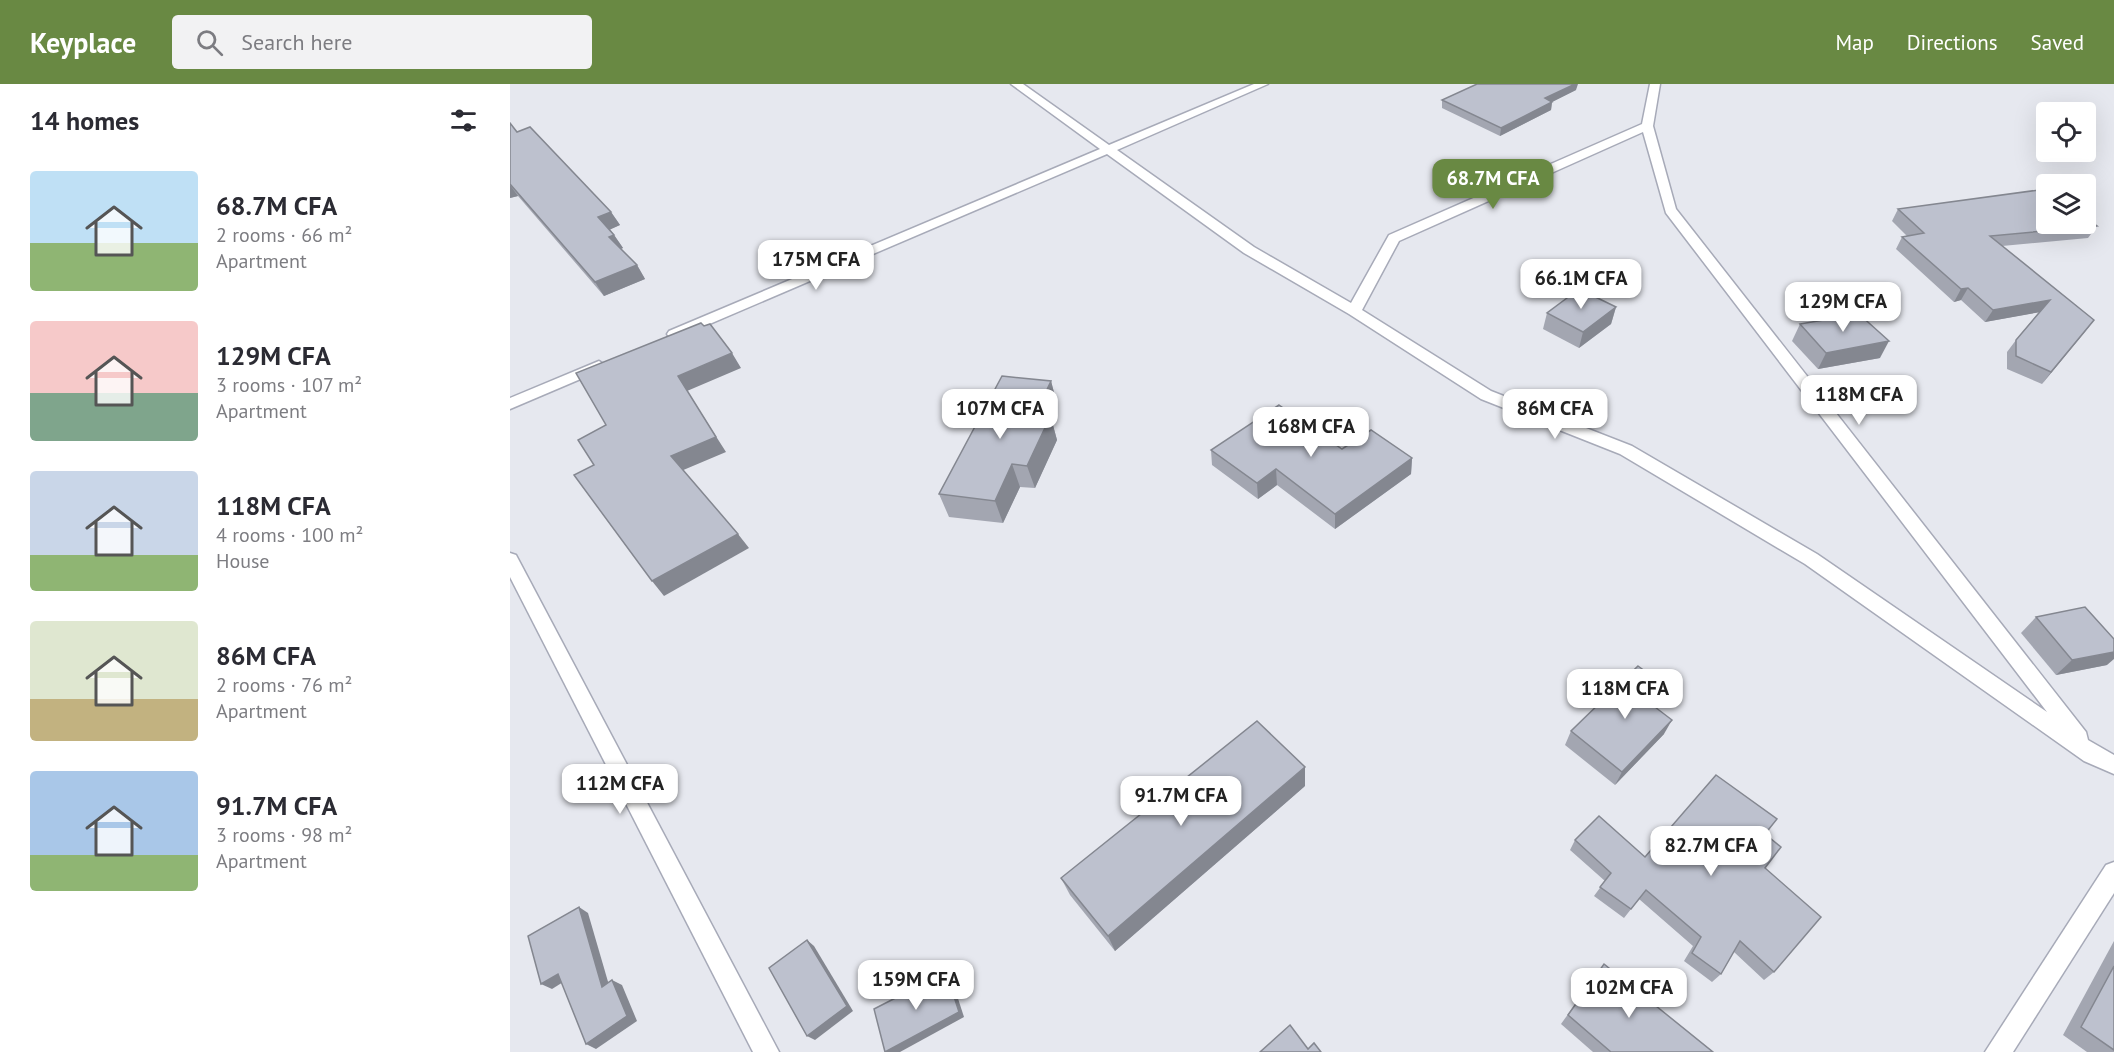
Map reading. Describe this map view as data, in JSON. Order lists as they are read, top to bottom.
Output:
{
  "page": {
    "header": "Keyplace",
    "search": "Search here",
    "nav": ["Map", "Directions", "Saved"],
    "heading": "14 homes",
    "list": [
      {
        "name": "68.7M CFA",
        "note": "2 rooms · 66 m² · Apartment"
      },
      {
        "name": "129M CFA",
        "note": "3 rooms · 107 m² · Apartment"
      },
      {
        "name": "118M CFA",
        "note": "4 rooms · 100 m² · House"
      },
      {
        "name": "86M CFA",
        "note": "2 rooms · 76 m² · Apartment"
      },
      {
        "name": "91.7M CFA",
        "note": "3 rooms · 98 m² · Apartment"
      }
    ],
    "price": [
      "68.7M CFA",
      "175M CFA",
      "66.1M CFA",
      "129M CFA",
      "118M CFA",
      "107M CFA",
      "86M CFA",
      "168M CFA",
      "118M CFA",
      "112M CFA",
      "91.7M CFA",
      "82.7M CFA",
      "159M CFA",
      "102M CFA"
    ]
  }
}
